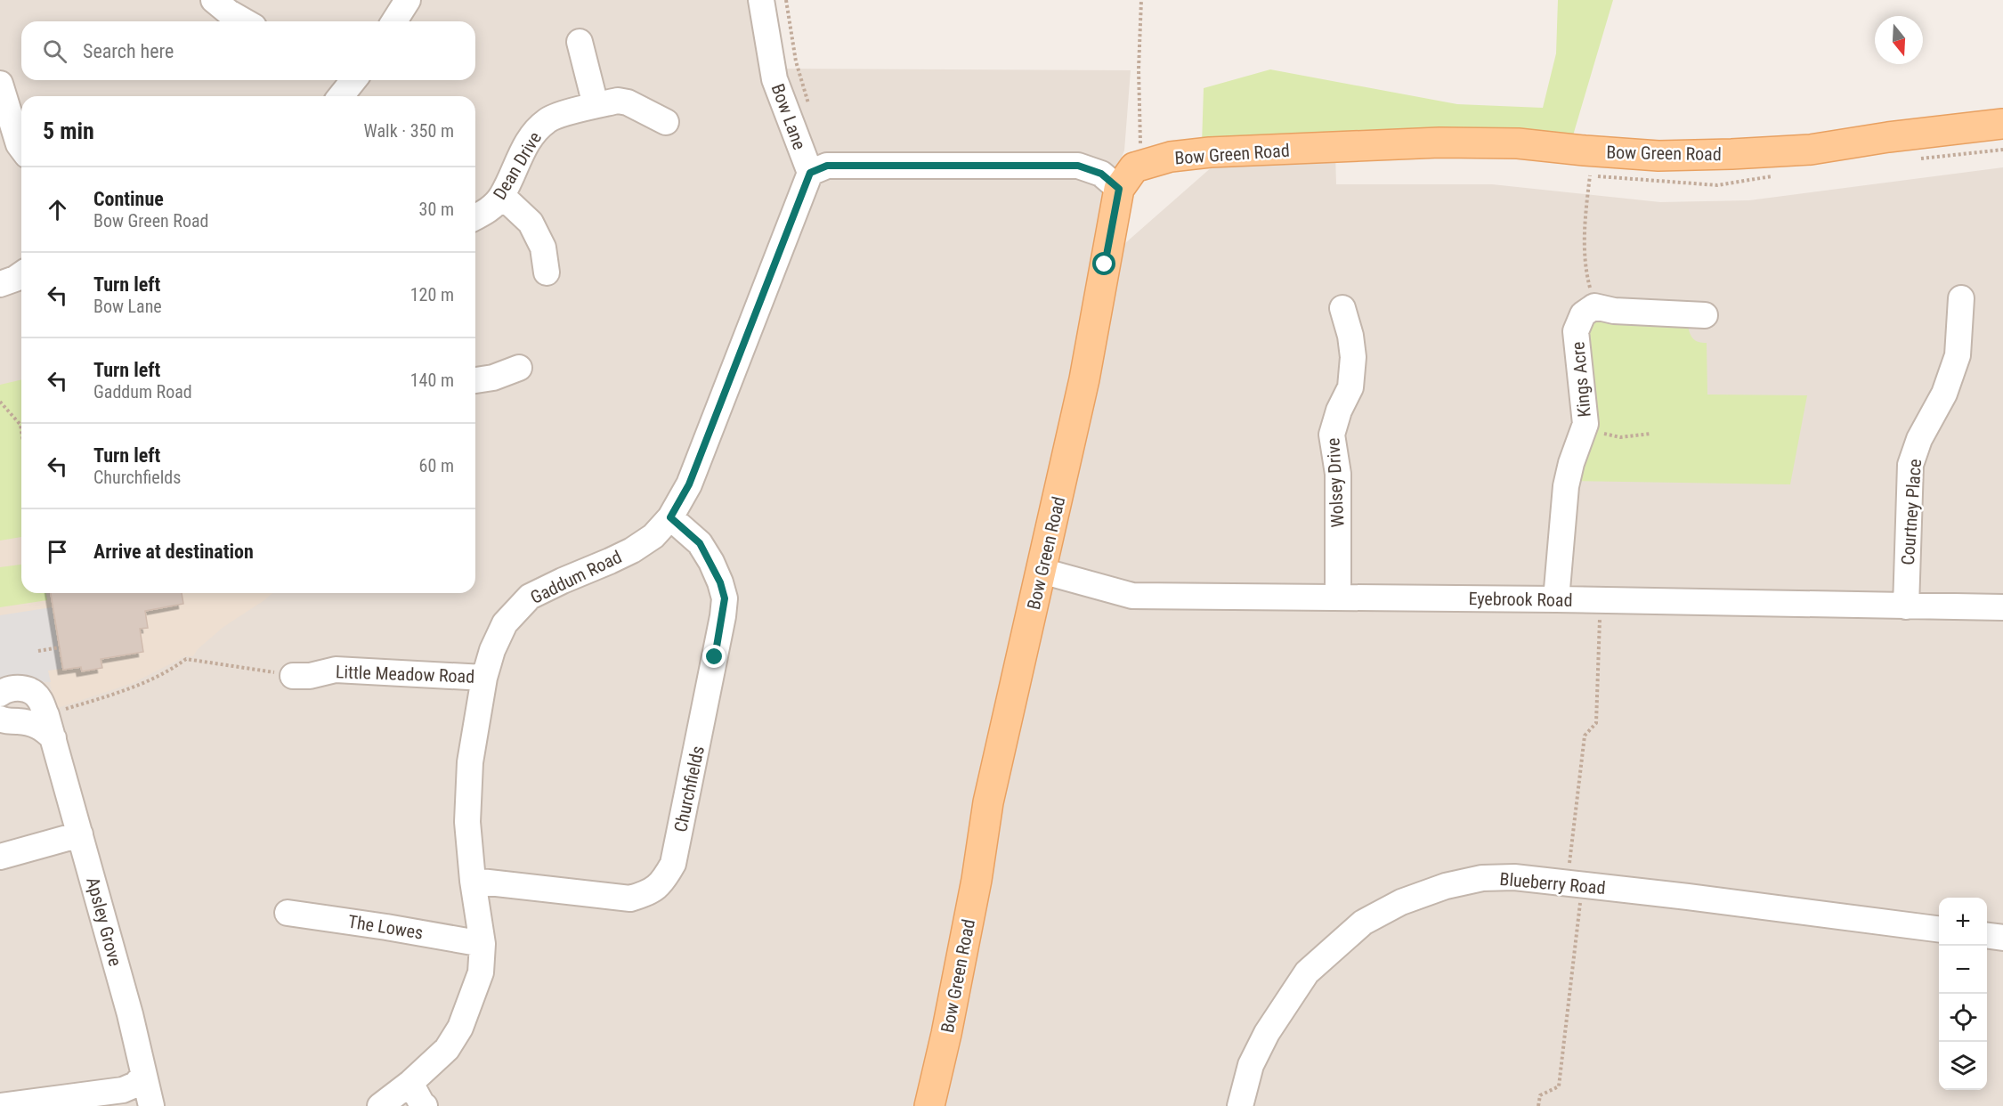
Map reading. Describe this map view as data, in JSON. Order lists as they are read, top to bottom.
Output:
{
  "streets": {
    "main road": ["Bow Green Road"],
    "street": [
      "Bow Lane",
      "Dean Drive",
      "Kings Acre",
      "Wolsey Drive",
      "Courtney Place",
      "Gaddum Road",
      "Eyebrook Road",
      "Little Meadow Road",
      "Churchfields",
      "Blueberry Road",
      "Apsley Grove",
      "The Lowes"
    ]
  },
  "crossings": [
    ["Bow Lane", "Bow Green Road"],
    ["Bow Lane", "Gaddum Road"],
    ["Bow Green Road", "Eyebrook Road"],
    ["Kings Acre", "Eyebrook Road"],
    ["Wolsey Drive", "Eyebrook Road"],
    ["Courtney Place", "Eyebrook Road"],
    ["Gaddum Road", "Little Meadow Road"],
    ["Gaddum Road", "Churchfields"],
    ["Gaddum Road", "The Lowes"]
  ],
  "north": "bottom",
  "page": {
    "search": "Search here",
    "heading": ["5 min", "Walk · 350 m"],
    "list": [
      ["Continue", "Bow Green Road", "30 m"],
      ["Turn left", "Bow Lane", "120 m"],
      ["Turn left", "Gaddum Road", "140 m"],
      ["Turn left", "Churchfields", "60 m"],
      "Arrive at destination"
    ],
    "map_buttons": ["+", "−"]
  }
}
